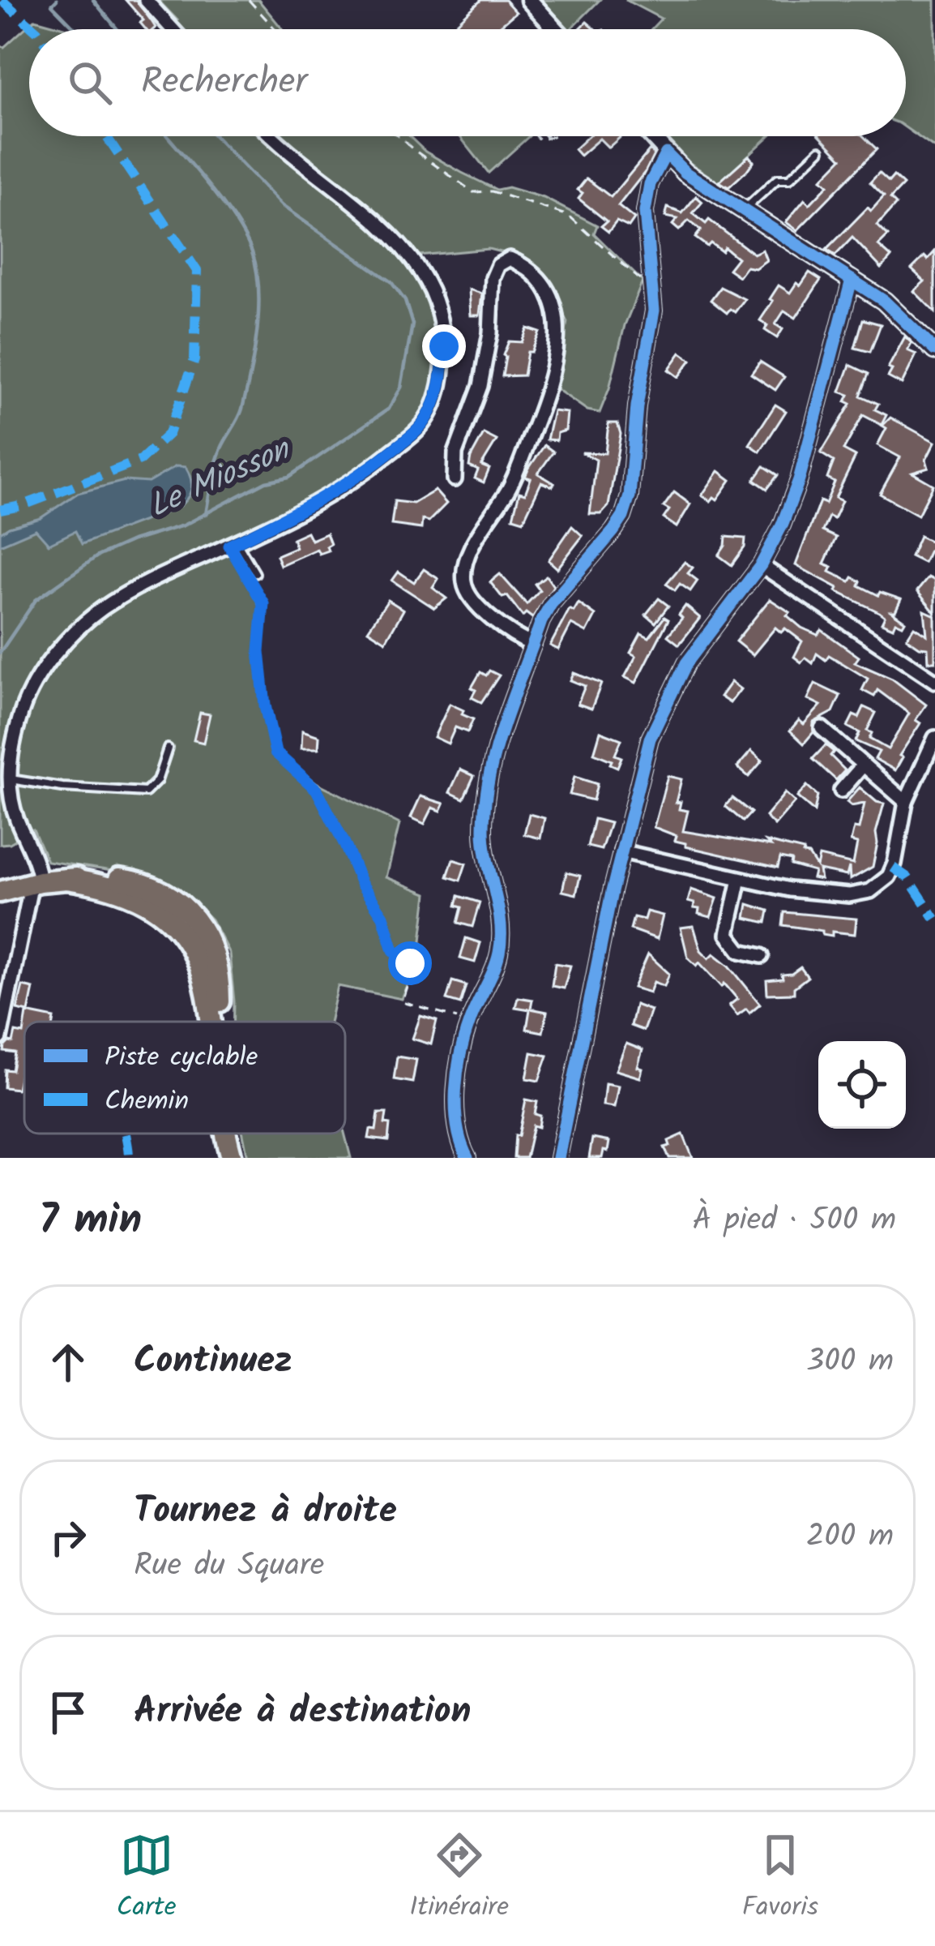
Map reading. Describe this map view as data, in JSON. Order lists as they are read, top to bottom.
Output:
{
  "water": ["Le Miosson"],
  "legend": ["Piste cyclable", "Chemin"],
  "page": {
    "search": "Rechercher",
    "heading": ["7 min", "À pied · 500 m"],
    "list": [
      ["Continuez", "300 m"],
      ["Tournez à droite", "Rue du Square", "200 m"],
      "Arrivée à destination"
    ],
    "nav": ["Carte", "Itinéraire", "Favoris"]
  }
}
